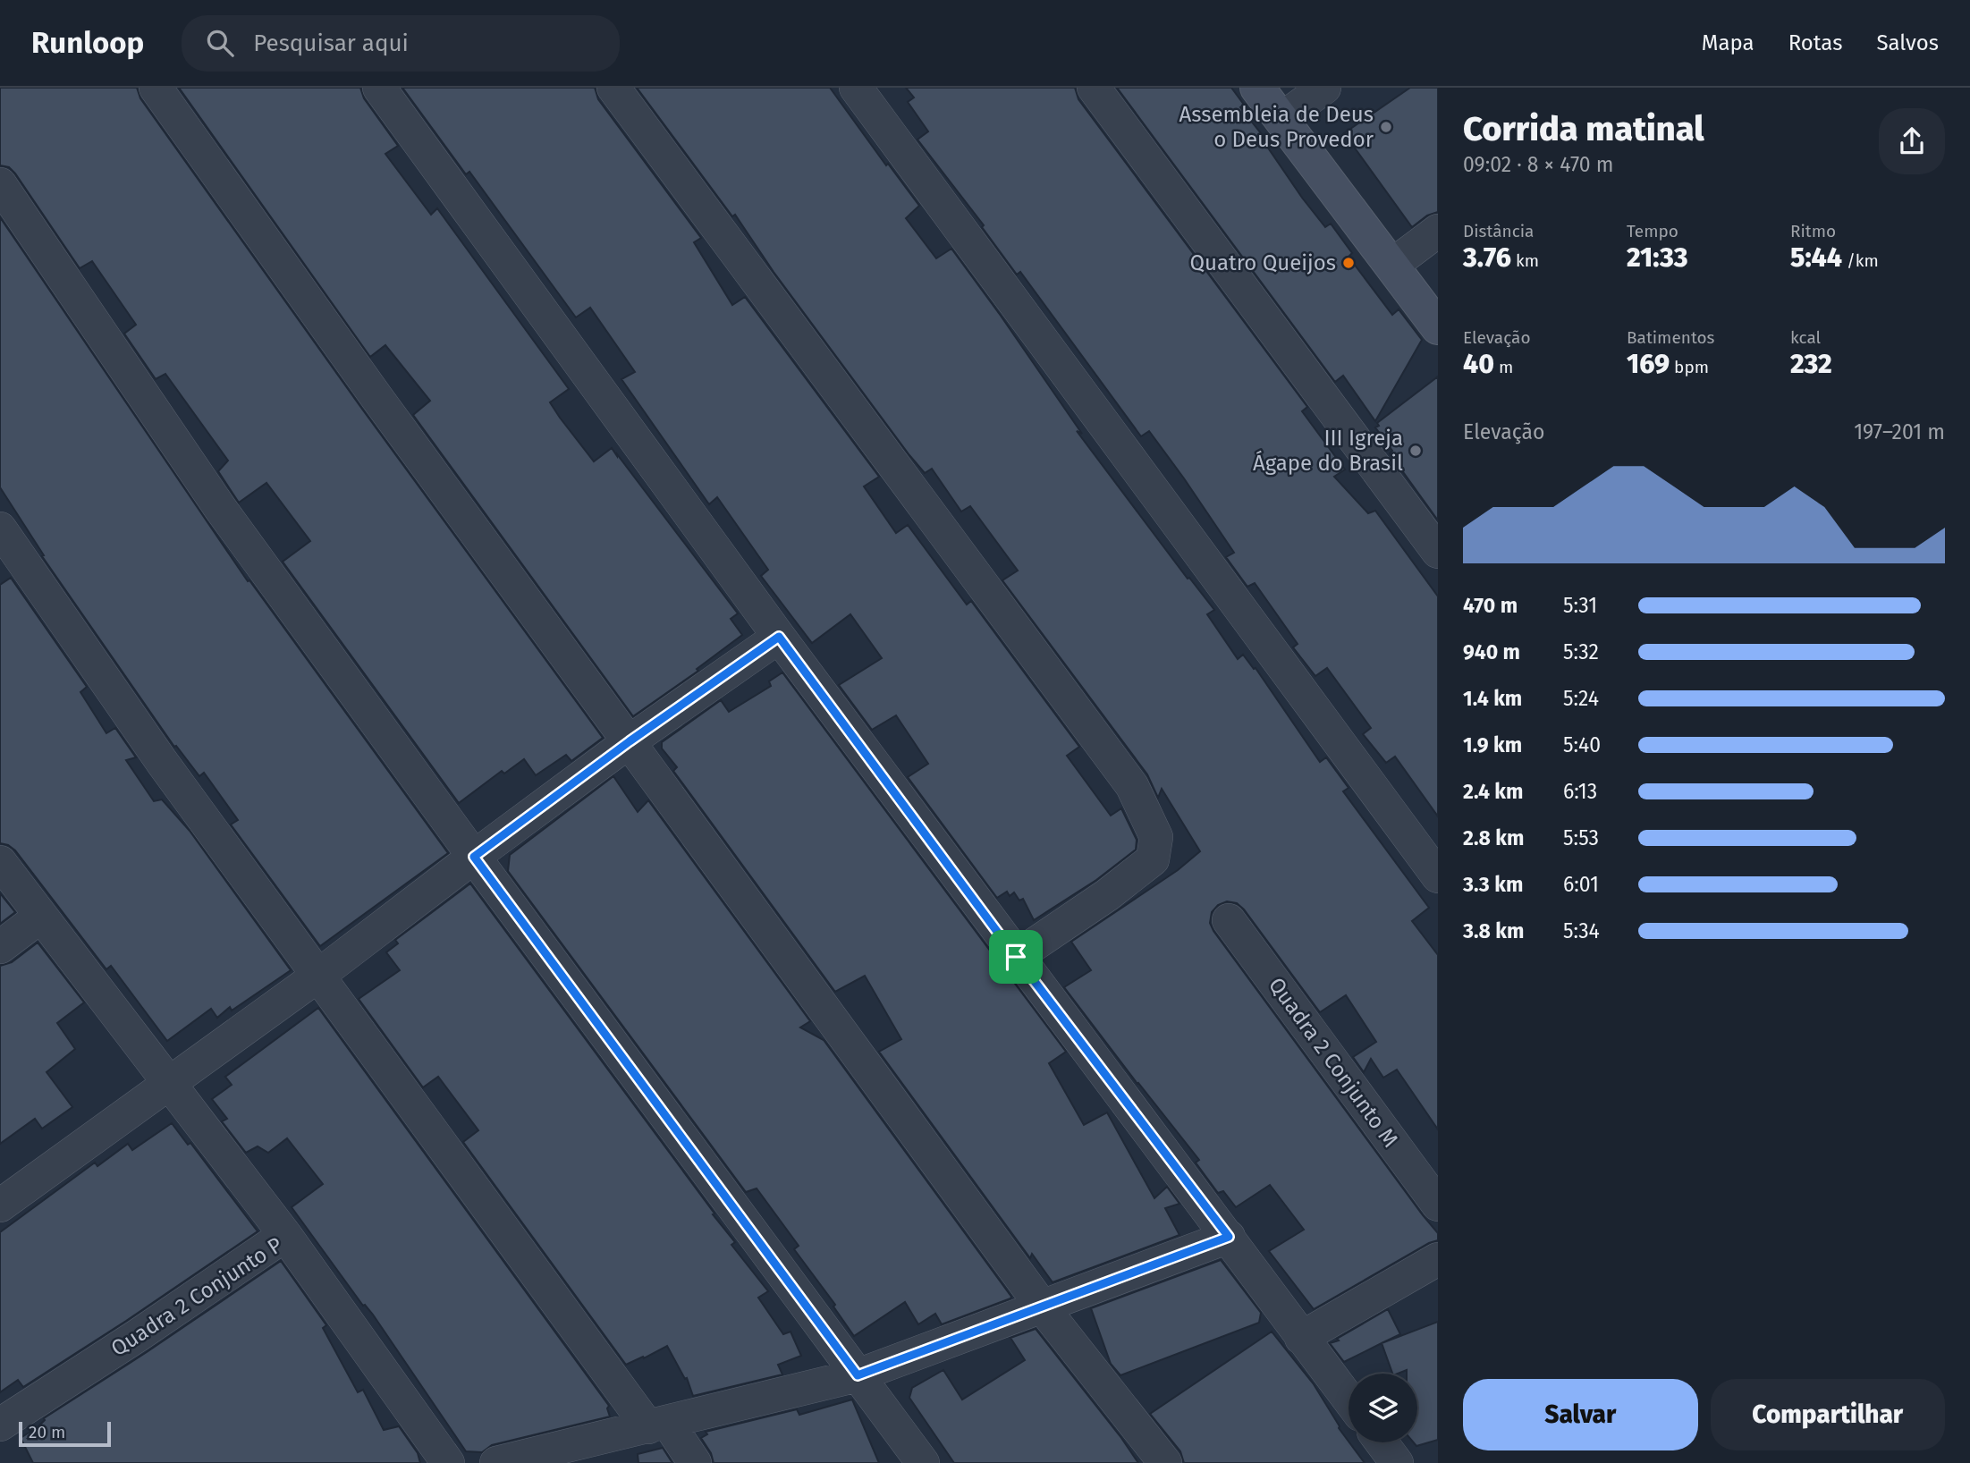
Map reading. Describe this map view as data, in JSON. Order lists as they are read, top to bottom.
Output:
{
  "streets": {
    "street": ["Quadra 2 Conjunto M", "Quadra 2 Conjunto P"]
  },
  "places": ["Assembleia de Deus o Deus Provedor", "Quatro Queijos", "III Igreja Ágape do Brasil"],
  "scale_bar": "20 m",
  "page": {
    "header": "Runloop",
    "search": "Pesquisar aqui",
    "nav": ["Mapa", "Rotas", "Salvos"],
    "heading": ["Corrida matinal", "09:02 · 8 × 470 m"],
    "stats": [
      ["Distância", "3.76 km"],
      ["Tempo", "21:33"],
      ["Ritmo", "5:44 /km"],
      ["Elevação", "40 m"],
      ["Batimentos", "169 bpm"],
      ["kcal", "232"]
    ],
    "chart": ["Elevação", "197–201 m"],
    "list": [
      {
        "name": "470 m",
        "note": "5:31"
      },
      {
        "name": "940 m",
        "note": "5:32"
      },
      {
        "name": "1.4 km",
        "note": "5:24"
      },
      {
        "name": "1.9 km",
        "note": "5:40"
      },
      {
        "name": "2.4 km",
        "note": "6:13"
      },
      {
        "name": "2.8 km",
        "note": "5:53"
      },
      {
        "name": "3.3 km",
        "note": "6:01"
      },
      {
        "name": "3.8 km",
        "note": "5:34"
      }
    ],
    "buttons": ["Salvar", "Compartilhar"],
    "scale": "20 m"
  }
}
